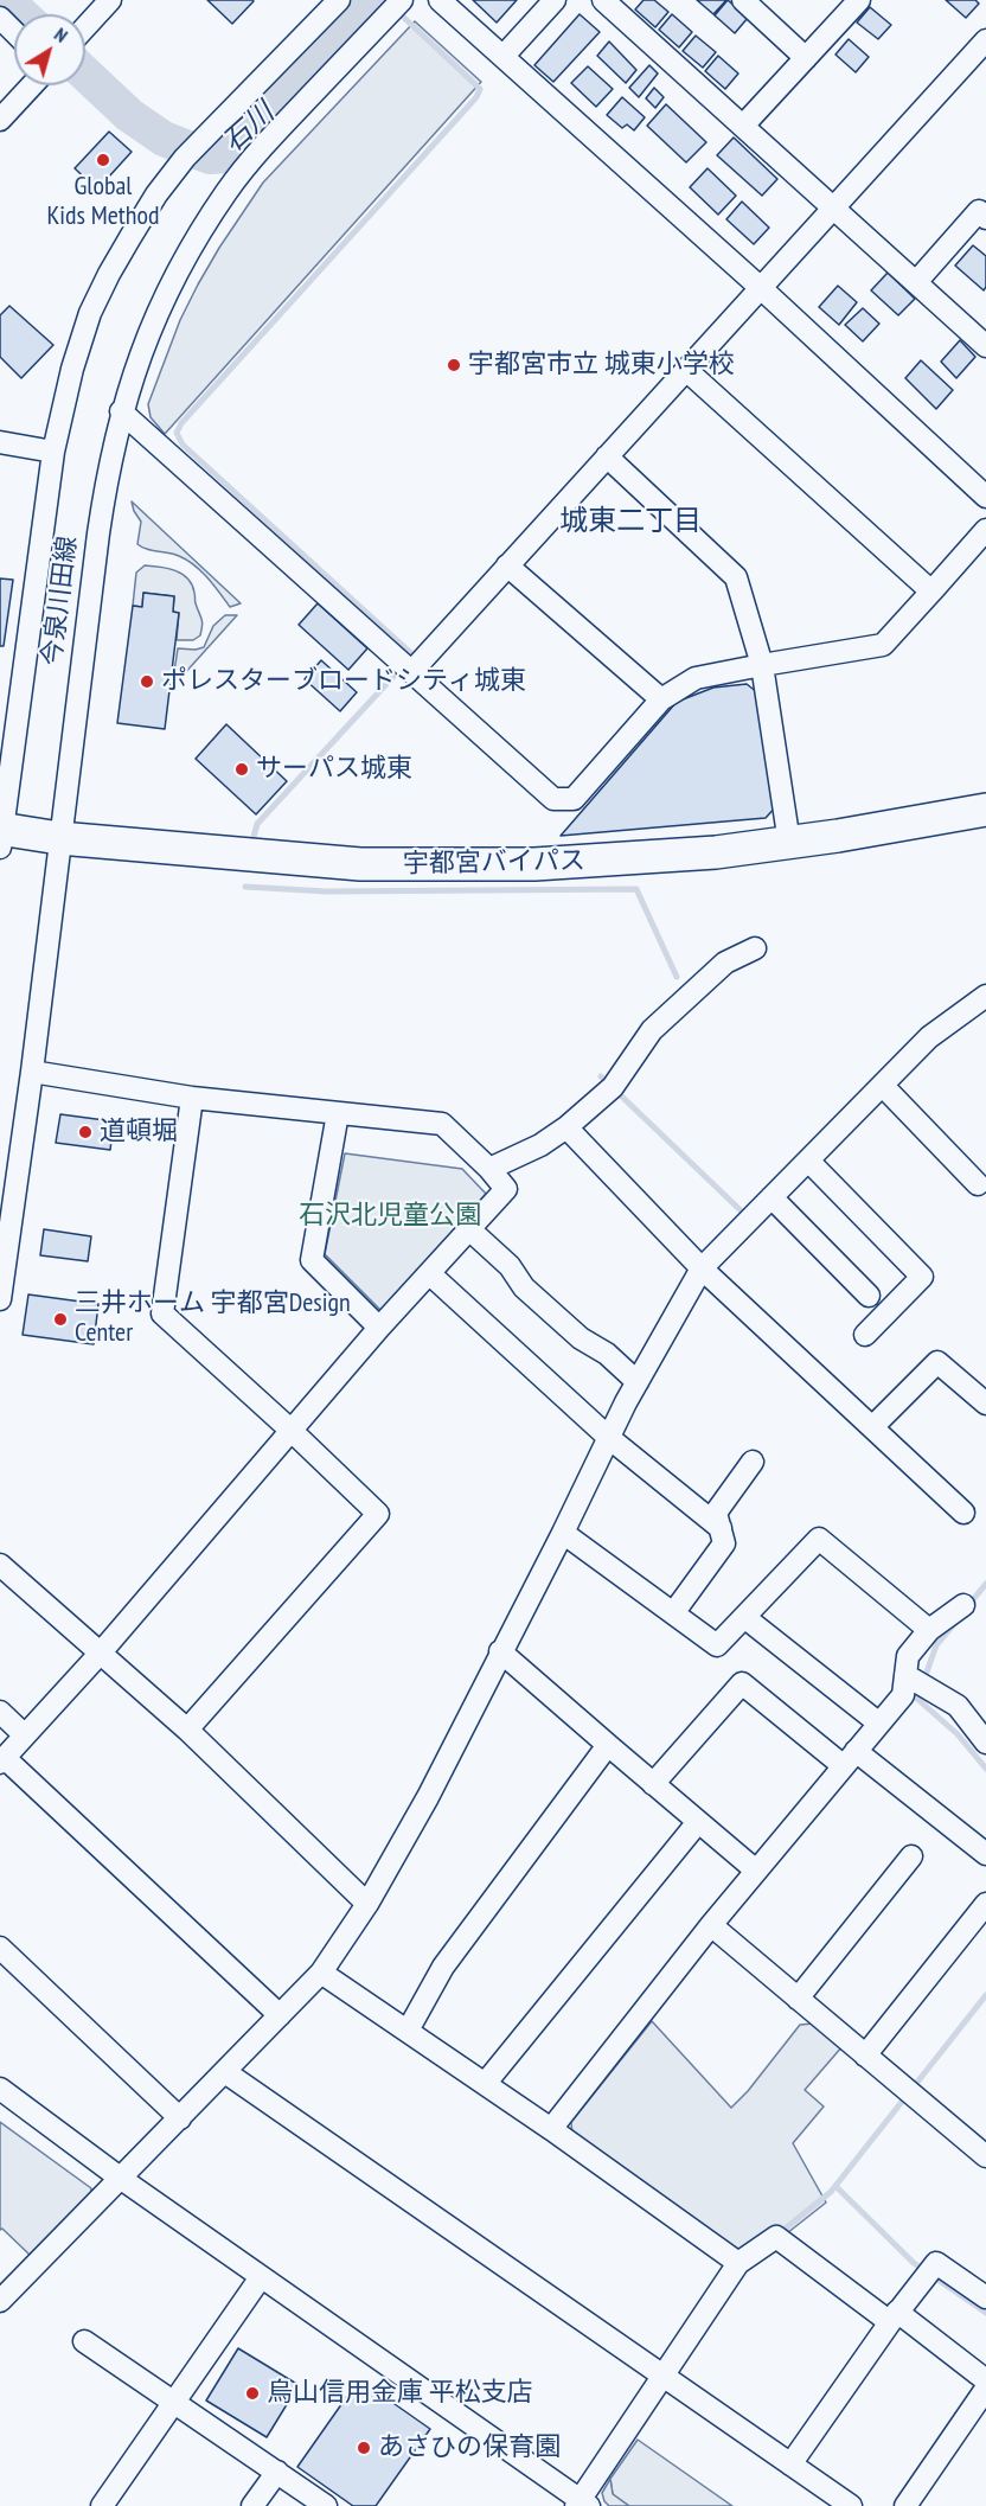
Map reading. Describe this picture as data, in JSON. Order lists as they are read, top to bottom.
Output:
{
  "streets": {
    "highway": ["宇都宮バイパス"],
    "street": ["今泉川田線"]
  },
  "crossings": [
    ["今泉川田線", "宇都宮バイパス"]
  ],
  "districts": ["城東二丁目"],
  "water": ["石川"],
  "parks": ["石沢北児童公園"],
  "places": [
    "Global Kids Method",
    "宇都宮市立 城東小学校",
    "ポレスターブロードシティ城東",
    "サーパス城東",
    "道頓堀",
    "三井ホーム 宇都宮Design Center",
    "烏山信用金庫 平松支店",
    "あさひの保育園"
  ],
  "north": "top right"
}
